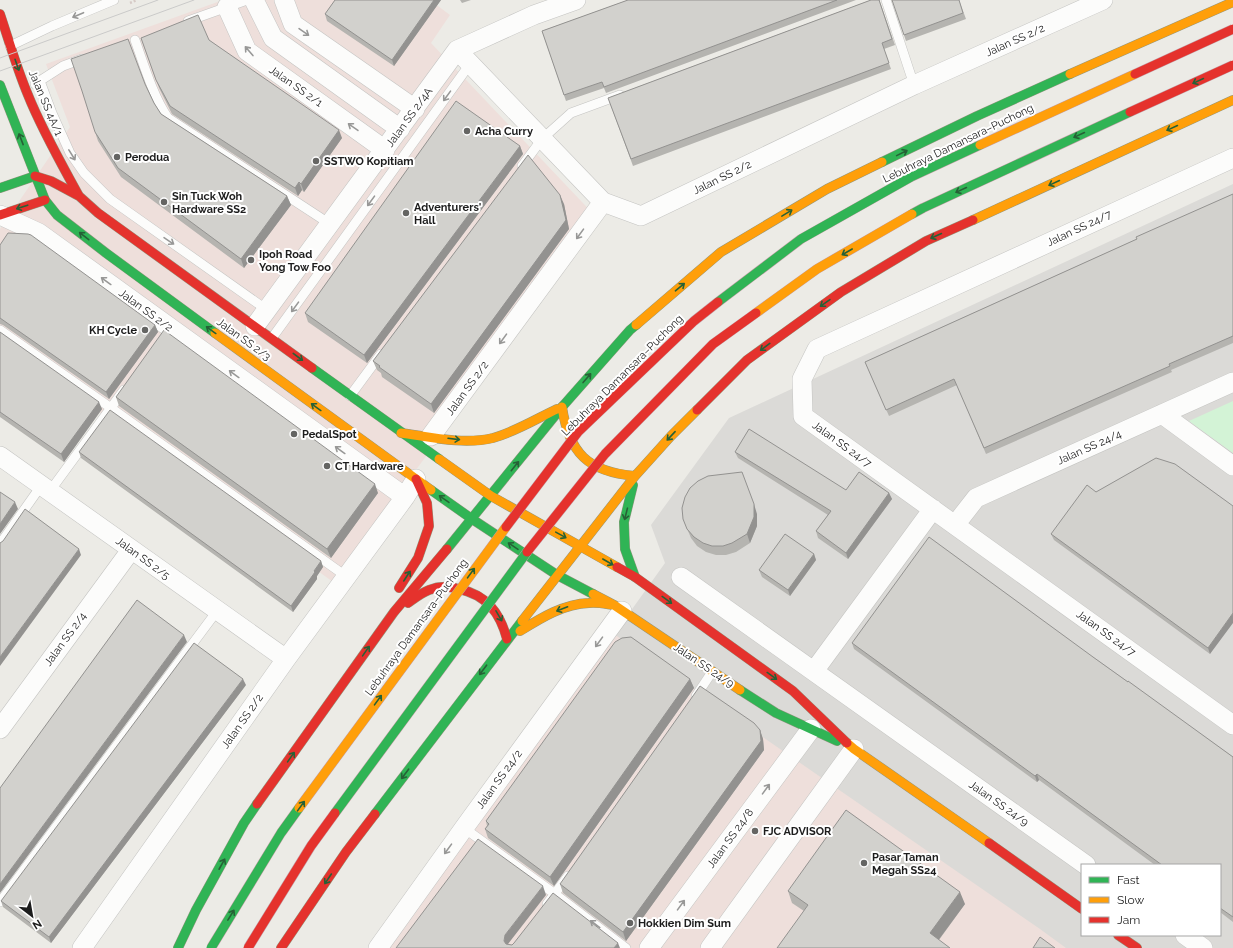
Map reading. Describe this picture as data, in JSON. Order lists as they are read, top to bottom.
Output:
{
  "streets": {
    "main road": [
      "Jalan SS 4A/1",
      "Lebuhraya Damansara–Puchong",
      "Jalan SS 2/3",
      "Jalan SS 24/9"
    ],
    "street": [
      "Jalan SS 2/2",
      "Jalan SS 2/1",
      "Jalan SS 2/4A",
      "Jalan SS 24/7",
      "Jalan SS 24/4",
      "Jalan SS 2/5",
      "Jalan SS 2/4",
      "Jalan SS 24/2",
      "Jalan SS 24/8"
    ]
  },
  "crossings": [
    ["Jalan SS 2/2", "Jalan SS 2/3"],
    ["Jalan SS 2/2", "Jalan SS 2/5"],
    ["Jalan SS 2/1", "Jalan SS 2/4A"],
    ["Jalan SS 4A/1", "Jalan SS 2/3"],
    ["Jalan SS 2/4A", "Jalan SS 2/3"],
    ["Jalan SS 24/7", "Jalan SS 24/4"],
    ["Jalan SS 2/3", "Jalan SS 24/9"],
    ["Jalan SS 2/5", "Jalan SS 2/4"],
    ["Jalan SS 24/9", "Jalan SS 24/2"],
    ["Jalan SS 24/9", "Jalan SS 24/8"]
  ],
  "one_way": ["Jalan SS 24/2"],
  "places": [
    "Acha Curry",
    "Perodua",
    "SSTWO Kopitiam",
    "Sin Tuck Woh Hardware SS2",
    "Adventurers' Hall",
    "Ipoh Road Yong Tow Foo",
    "KH Cycle",
    "PedalSpot",
    "CT Hardware",
    "FJC ADVISOR",
    "Pasar Taman Megah SS24",
    "Hokkien Dim Sum"
  ],
  "legend": ["Fast", "Slow", "Jam"],
  "north": "bottom right"
}
